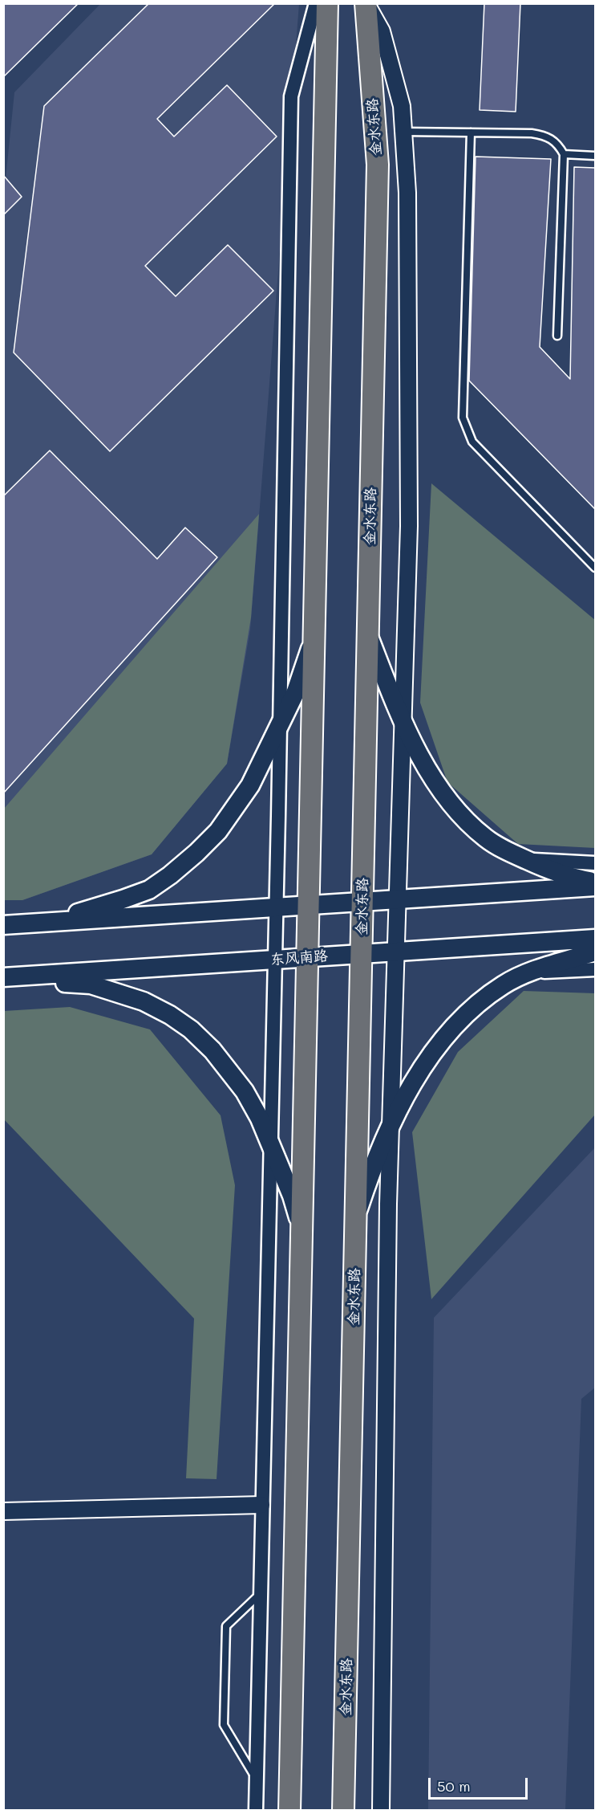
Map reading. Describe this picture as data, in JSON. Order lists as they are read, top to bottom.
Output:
{
  "streets": {
    "main road": ["金水东路", "东风南路"]
  },
  "crossings": [
    ["金水东路", "东风南路"]
  ],
  "scale_bar": "50 m"
}
